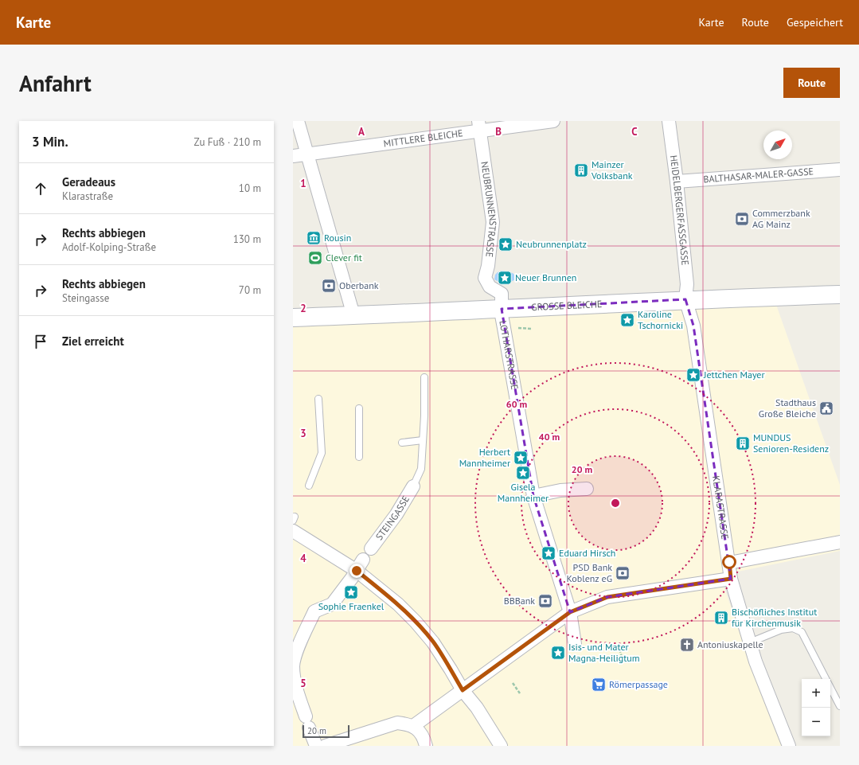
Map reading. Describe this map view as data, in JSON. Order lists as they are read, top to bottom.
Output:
{
  "streets": {
    "main road": ["GROSSE BLEICHE"],
    "street": [
      "MITTLERE BLEICHE",
      "BALTHASAR-MALER-GASSE",
      "NEUBRUNNENSTRASSE",
      "HEIDELBERGERFASSGASSE",
      "LOTHARSTRASSE",
      "KLARASTRASSE",
      "STEINGASSE"
    ]
  },
  "crossings": [
    ["MITTLERE BLEICHE", "NEUBRUNNENSTRASSE"],
    ["BALTHASAR-MALER-GASSE", "HEIDELBERGERFASSGASSE"],
    ["NEUBRUNNENSTRASSE", "GROSSE BLEICHE"],
    ["NEUBRUNNENSTRASSE", "LOTHARSTRASSE"],
    ["HEIDELBERGERFASSGASSE", "GROSSE BLEICHE"],
    ["HEIDELBERGERFASSGASSE", "KLARASTRASSE"],
    ["GROSSE BLEICHE", "LOTHARSTRASSE"],
    ["GROSSE BLEICHE", "KLARASTRASSE"]
  ],
  "places": {
    "building": ["Mainzer Volksbank", "MUNDUS Senioren-Residenz", "Bischöfliches Institut für Kirchenmusik"],
    "bank": [
      "Commerzbank AG Mainz",
      "Oberbank",
      "PSD Bank Koblenz eG",
      "BBBank"
    ],
    "museum": ["Rousin"],
    "place": [
      "Neubrunnenplatz",
      "Neuer Brunnen",
      "Karoline Tschornicki",
      "Jettchen Mayer",
      "Herbert Mannheimer",
      "Gisela Mannheimer",
      "Eduard Hirsch",
      "Sophie Fraenkel",
      "Isis- und Mater Magna-Heiligtum"
    ],
    "sports": ["Clever fit"],
    "public building": ["Stadthaus Große Bleiche"],
    "church": ["Antoniuskapelle"],
    "supermarket": ["Römerpassage"]
  },
  "scale_bar": "20 m",
  "north": "top right",
  "page": {
    "header": "Karte",
    "nav": ["Karte", "Route", "Gespeichert"],
    "buttons": "Route",
    "title": "Anfahrt",
    "heading": ["3 Min.", "Zu Fuß · 210 m"],
    "list": [
      ["Geradeaus", "Klarastraße", "10 m"],
      ["Rechts abbiegen", "Adolf-Kolping-Straße", "130 m"],
      ["Rechts abbiegen", "Steingasse", "70 m"],
      "Ziel erreicht"
    ],
    "map_buttons": ["+", "−"],
    "scale": "20 m"
  },
  "grid": {
    "columns": ["A", "B", "C"],
    "rows": [
      "1",
      "2",
      "3",
      "4",
      "5"
    ]
  },
  "rings": ["60 m", "40 m", "20 m"]
}
